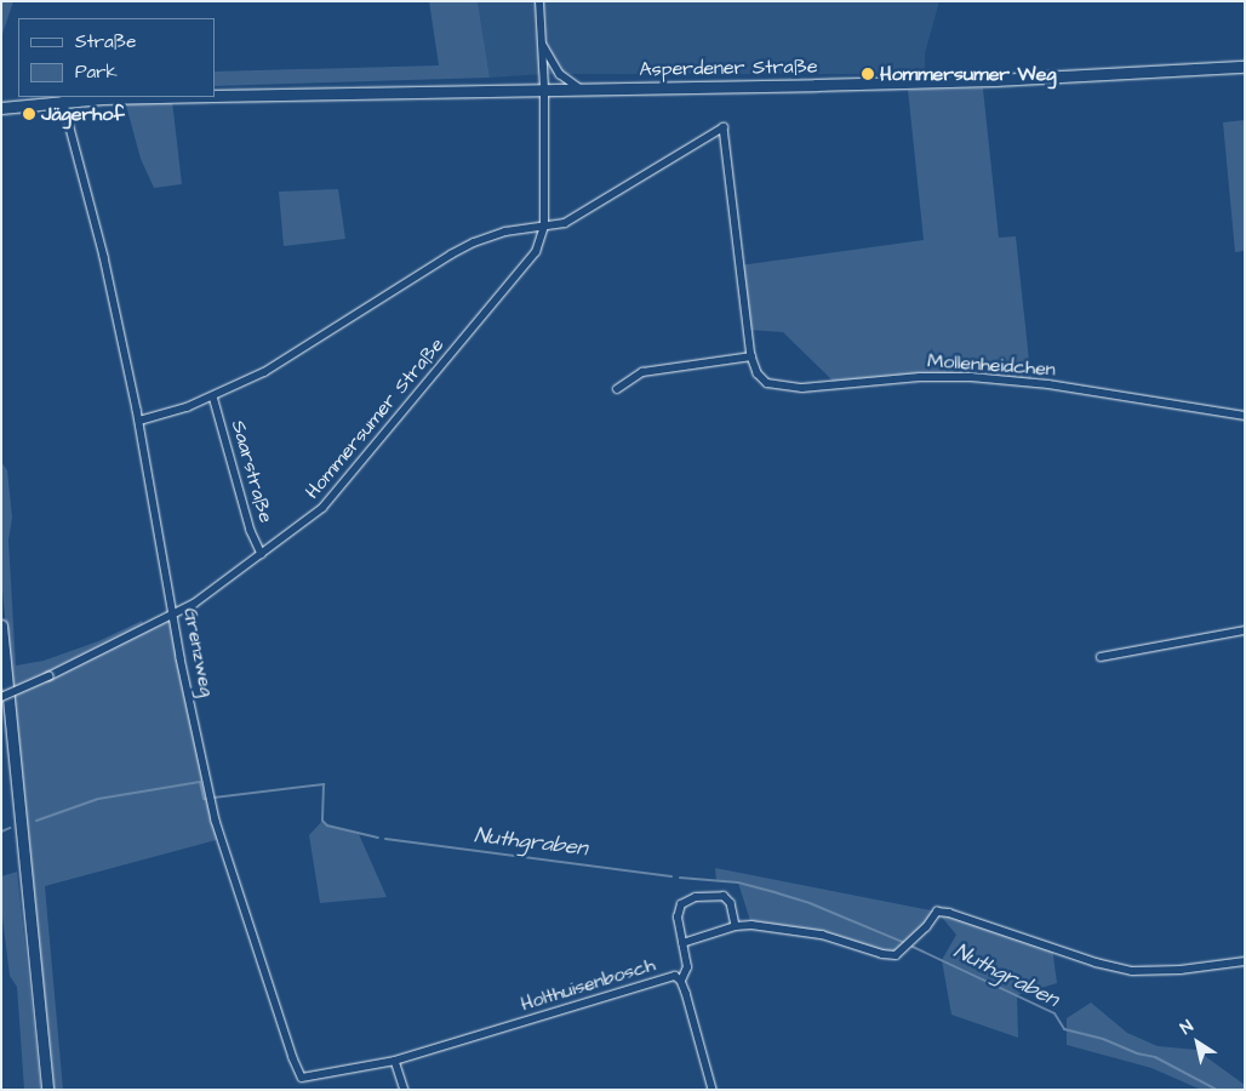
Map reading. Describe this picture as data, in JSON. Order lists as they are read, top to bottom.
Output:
{
  "streets": {
    "main road": ["Asperdener Straße"],
    "street": [
      "Mollenheidchen",
      "Hommersumer Straße",
      "Saarstraße",
      "Grenzweg",
      "Holthuisenbosch"
    ]
  },
  "crossings": [
    ["Asperdener Straße", "Hommersumer Straße"],
    ["Asperdener Straße", "Grenzweg"],
    ["Mollenheidchen", "Hommersumer Straße"],
    ["Hommersumer Straße", "Saarstraße"],
    ["Hommersumer Straße", "Grenzweg"],
    ["Grenzweg", "Holthuisenbosch"]
  ],
  "water": ["Nuthgraben"],
  "places": ["Hommersumer Weg", "Jägerhof"],
  "legend": ["Straße", "Park"],
  "north": "top left"
}
